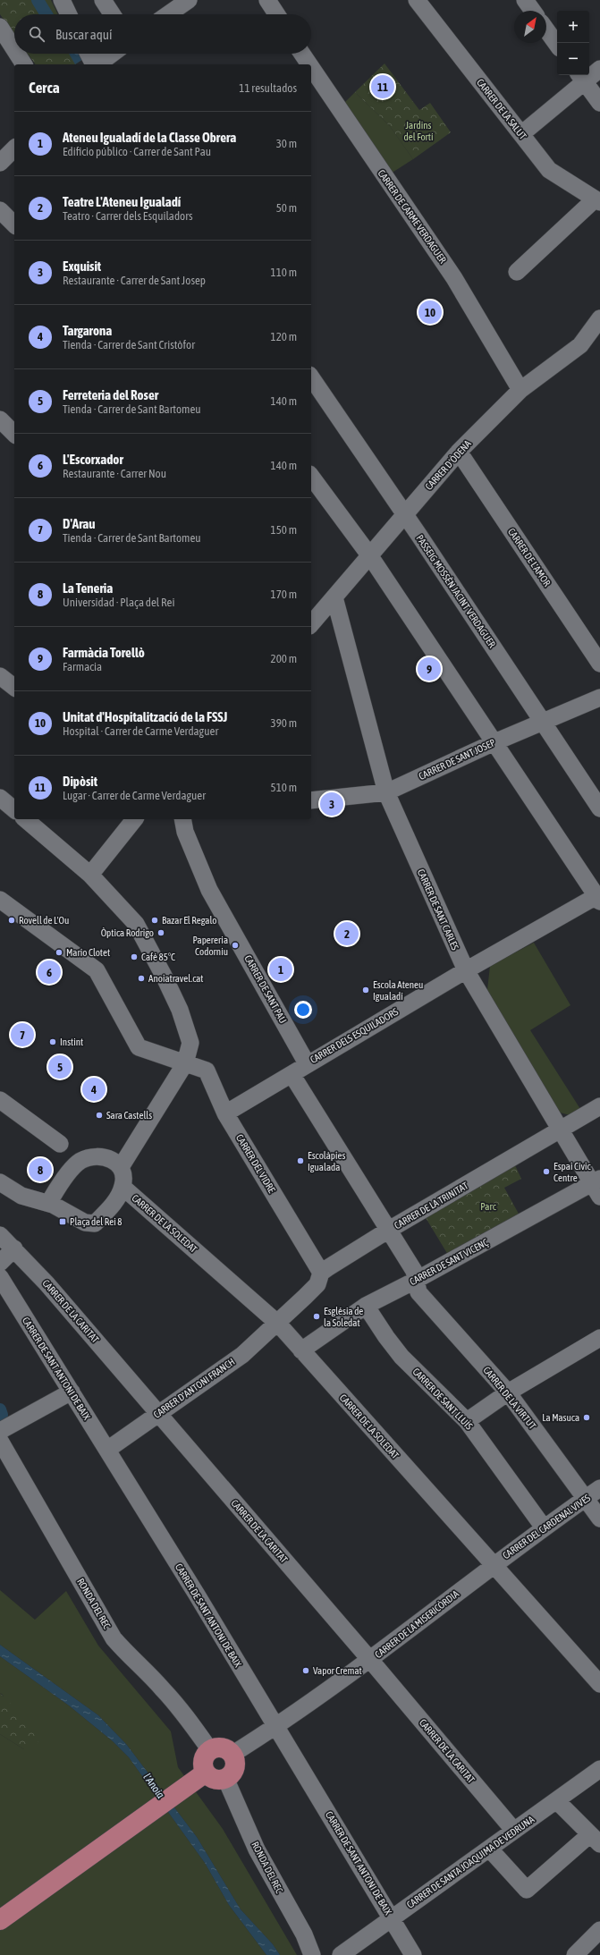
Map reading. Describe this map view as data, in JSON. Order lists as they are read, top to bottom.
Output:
{
  "streets": {
    "street": [
      "CARRER DE LA SALUT",
      "CARRER DE CARME VERDAGUER",
      "CARRER D'ÒDENA",
      "CARRER DE L'AMOR",
      "PASSEIG MOSSÈN JACINT VERDAGUER",
      "CARRER DE SANT JOSEP",
      "CARRER DE SANT CARLES",
      "CARRER DE SANT PAU",
      "CARRER DELS ESQUILADORS",
      "CARRER DEL VIDRE",
      "CARRER DE LA TRINITAT",
      "CARRER DE LA SOLEDAT",
      "CARRER DE SANT VICENÇ",
      "CARRER DE LA CARITAT",
      "CARRER DE SANT ANTONI DE BAIX",
      "CARRER D'ANTONI FRANCH",
      "CARRER DE LA VIRTUT",
      "CARRER DE SANT LLUÍS",
      "CARRER DEL CARDENAL VIVES",
      "RONDA DEL REC",
      "CARRER DE LA MISERICÒRDIA",
      "CARRER DE SANTA JOAQUIMA DE VEDRUNA"
    ]
  },
  "crossings": [
    ["CARRER DE CARME VERDAGUER", "CARRER D'ÒDENA"],
    ["CARRER D'ÒDENA", "CARRER DE L'AMOR"],
    ["CARRER D'ÒDENA", "PASSEIG MOSSÈN JACINT VERDAGUER"],
    ["CARRER D'ÒDENA", "CARRER DE SANT CARLES"],
    ["PASSEIG MOSSÈN JACINT VERDAGUER", "CARRER DE SANT JOSEP"],
    ["CARRER DE SANT JOSEP", "CARRER DE SANT CARLES"],
    ["CARRER DE SANT CARLES", "CARRER DELS ESQUILADORS"],
    ["CARRER DE SANT CARLES", "CARRER DE LA TRINITAT"],
    ["CARRER DE SANT CARLES", "CARRER DE SANT VICENÇ"],
    ["CARRER DE SANT PAU", "CARRER DELS ESQUILADORS"],
    ["CARRER DELS ESQUILADORS", "CARRER DEL VIDRE"],
    ["CARRER DELS ESQUILADORS", "CARRER DE LA VIRTUT"],
    ["CARRER DEL VIDRE", "CARRER DE LA TRINITAT"],
    ["CARRER DE LA TRINITAT", "CARRER DE LA VIRTUT"],
    ["CARRER DE LA SOLEDAT", "CARRER DE SANT VICENÇ"],
    ["CARRER DE LA SOLEDAT", "CARRER D'ANTONI FRANCH"],
    ["CARRER DE LA SOLEDAT", "CARRER DEL CARDENAL VIVES"],
    ["CARRER DE LA SOLEDAT", "CARRER DE LA MISERICÒRDIA"],
    ["CARRER DE SANT VICENÇ", "CARRER DE LA VIRTUT"],
    ["CARRER DE SANT VICENÇ", "CARRER DE SANT LLUÍS"],
    ["CARRER DE LA CARITAT", "CARRER D'ANTONI FRANCH"],
    ["CARRER DE LA CARITAT", "CARRER DE LA MISERICÒRDIA"],
    ["CARRER DE LA CARITAT", "CARRER DE SANTA JOAQUIMA DE VEDRUNA"],
    ["CARRER DE SANT ANTONI DE BAIX", "CARRER D'ANTONI FRANCH"],
    ["CARRER DE SANT ANTONI DE BAIX", "CARRER DE LA MISERICÒRDIA"],
    ["CARRER DE SANT ANTONI DE BAIX", "CARRER DE SANTA JOAQUIMA DE VEDRUNA"],
    ["CARRER DE LA VIRTUT", "CARRER DEL CARDENAL VIVES"],
    ["CARRER DE SANT LLUÍS", "CARRER DEL CARDENAL VIVES"],
    ["CARRER DEL CARDENAL VIVES", "CARRER DE LA MISERICÒRDIA"],
    ["RONDA DEL REC", "CARRER DE LA MISERICÒRDIA"]
  ],
  "water": ["l'Anoia"],
  "parks": ["Jardins del Fortí", "Parc"],
  "places": {
    "other": [
      "Rovell de L'Ou",
      "Bazar El Regalo",
      "Òptica Rodrigo",
      "Papereria Codorniu",
      "Mario Clotet",
      "Café 85°C",
      "Anoiatravel.cat",
      "Escola Ateneu Igualadí",
      "Instint",
      "Sara Castells",
      "Escolàpies Igualada",
      "Espai Cívic Centre",
      "Església de la Soledat",
      "La Masuca",
      "Vapor Cremat"
    ],
    "transit": ["Plaça del Rei 8"]
  },
  "north": "top right",
  "page": {
    "map_buttons": ["+", "−"],
    "search": "Buscar aquí",
    "heading": ["Cerca", "11 resultados"],
    "pins": [
      "11",
      "10",
      "9",
      "3",
      "2",
      "1",
      "6",
      "7",
      "5",
      "4",
      "8"
    ],
    "list": [
      {
        "mark": "1",
        "name": "Ateneu Igualadí de la Classe Obrera",
        "note": "Edificio público · Carrer de Sant Pau",
        "value": "30 m"
      },
      {
        "mark": "2",
        "name": "Teatre L'Ateneu Igualadí",
        "note": "Teatro · Carrer dels Esquiladors",
        "value": "50 m"
      },
      {
        "mark": "3",
        "name": "Exquisit",
        "note": "Restaurante · Carrer de Sant Josep",
        "value": "110 m"
      },
      {
        "mark": "4",
        "name": "Targarona",
        "note": "Tienda · Carrer de Sant Cristòfor",
        "value": "120 m"
      },
      {
        "mark": "5",
        "name": "Ferreteria del Roser",
        "note": "Tienda · Carrer de Sant Bartomeu",
        "value": "140 m"
      },
      {
        "mark": "6",
        "name": "L'Escorxador",
        "note": "Restaurante · Carrer Nou",
        "value": "140 m"
      },
      {
        "mark": "7",
        "name": "D'Arau",
        "note": "Tienda · Carrer de Sant Bartomeu",
        "value": "150 m"
      },
      {
        "mark": "8",
        "name": "La Teneria",
        "note": "Universidad · Plaça del Rei",
        "value": "170 m"
      },
      {
        "mark": "9",
        "name": "Farmàcia Torellò",
        "note": "Farmacia",
        "value": "200 m"
      },
      {
        "mark": "10",
        "name": "Unitat d'Hospitalització de la FSSJ",
        "note": "Hospital · Carrer de Carme Verdaguer",
        "value": "390 m"
      },
      {
        "mark": "11",
        "name": "Dipòsit",
        "note": "Lugar · Carrer de Carme Verdaguer",
        "value": "510 m"
      }
    ]
  }
}
